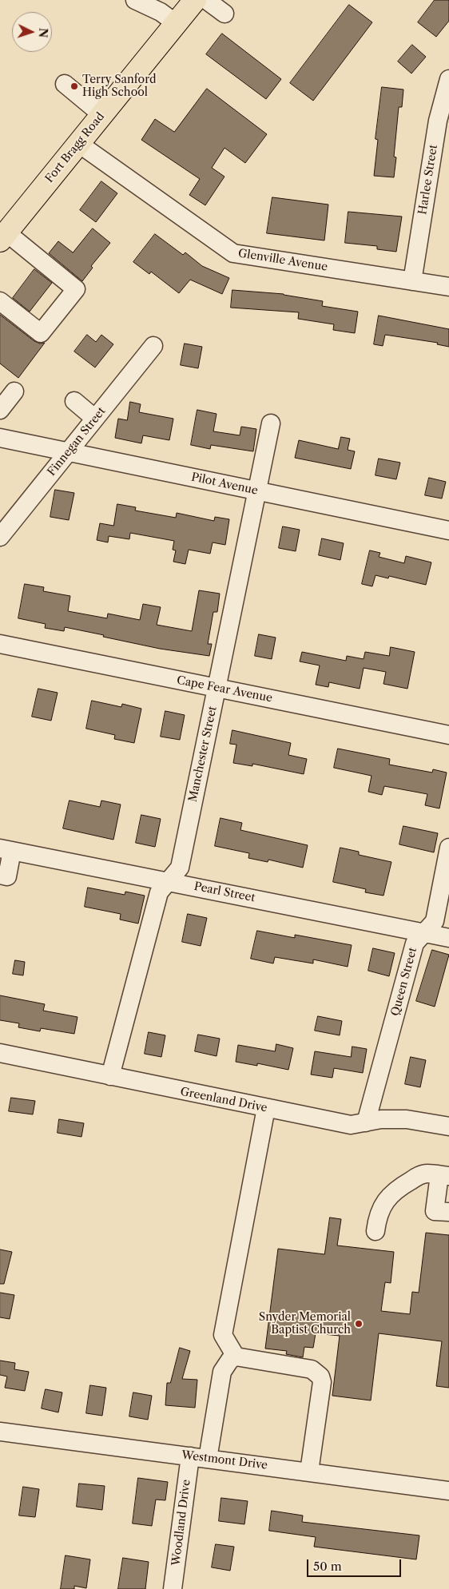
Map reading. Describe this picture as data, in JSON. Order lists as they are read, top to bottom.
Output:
{
  "streets": {
    "main road": ["Fort Bragg Road"],
    "street": [
      "Harlee Street",
      "Glenville Avenue",
      "Finnegan Street",
      "Pilot Avenue",
      "Cape Fear Avenue",
      "Manchester Street",
      "Pearl Street",
      "Queen Street",
      "Greenland Drive",
      "Westmont Drive",
      "Woodland Drive"
    ]
  },
  "crossings": [
    ["Fort Bragg Road", "Glenville Avenue"],
    ["Harlee Street", "Glenville Avenue"],
    ["Finnegan Street", "Pilot Avenue"],
    ["Pilot Avenue", "Manchester Street"],
    ["Cape Fear Avenue", "Manchester Street"],
    ["Manchester Street", "Pearl Street"],
    ["Manchester Street", "Greenland Drive"],
    ["Pearl Street", "Queen Street"],
    ["Queen Street", "Greenland Drive"],
    ["Westmont Drive", "Woodland Drive"]
  ],
  "places": ["Terry Sanford High School", "Snyder Memorial Baptist Church"],
  "scale_bar": "50 m",
  "north": "right"
}
